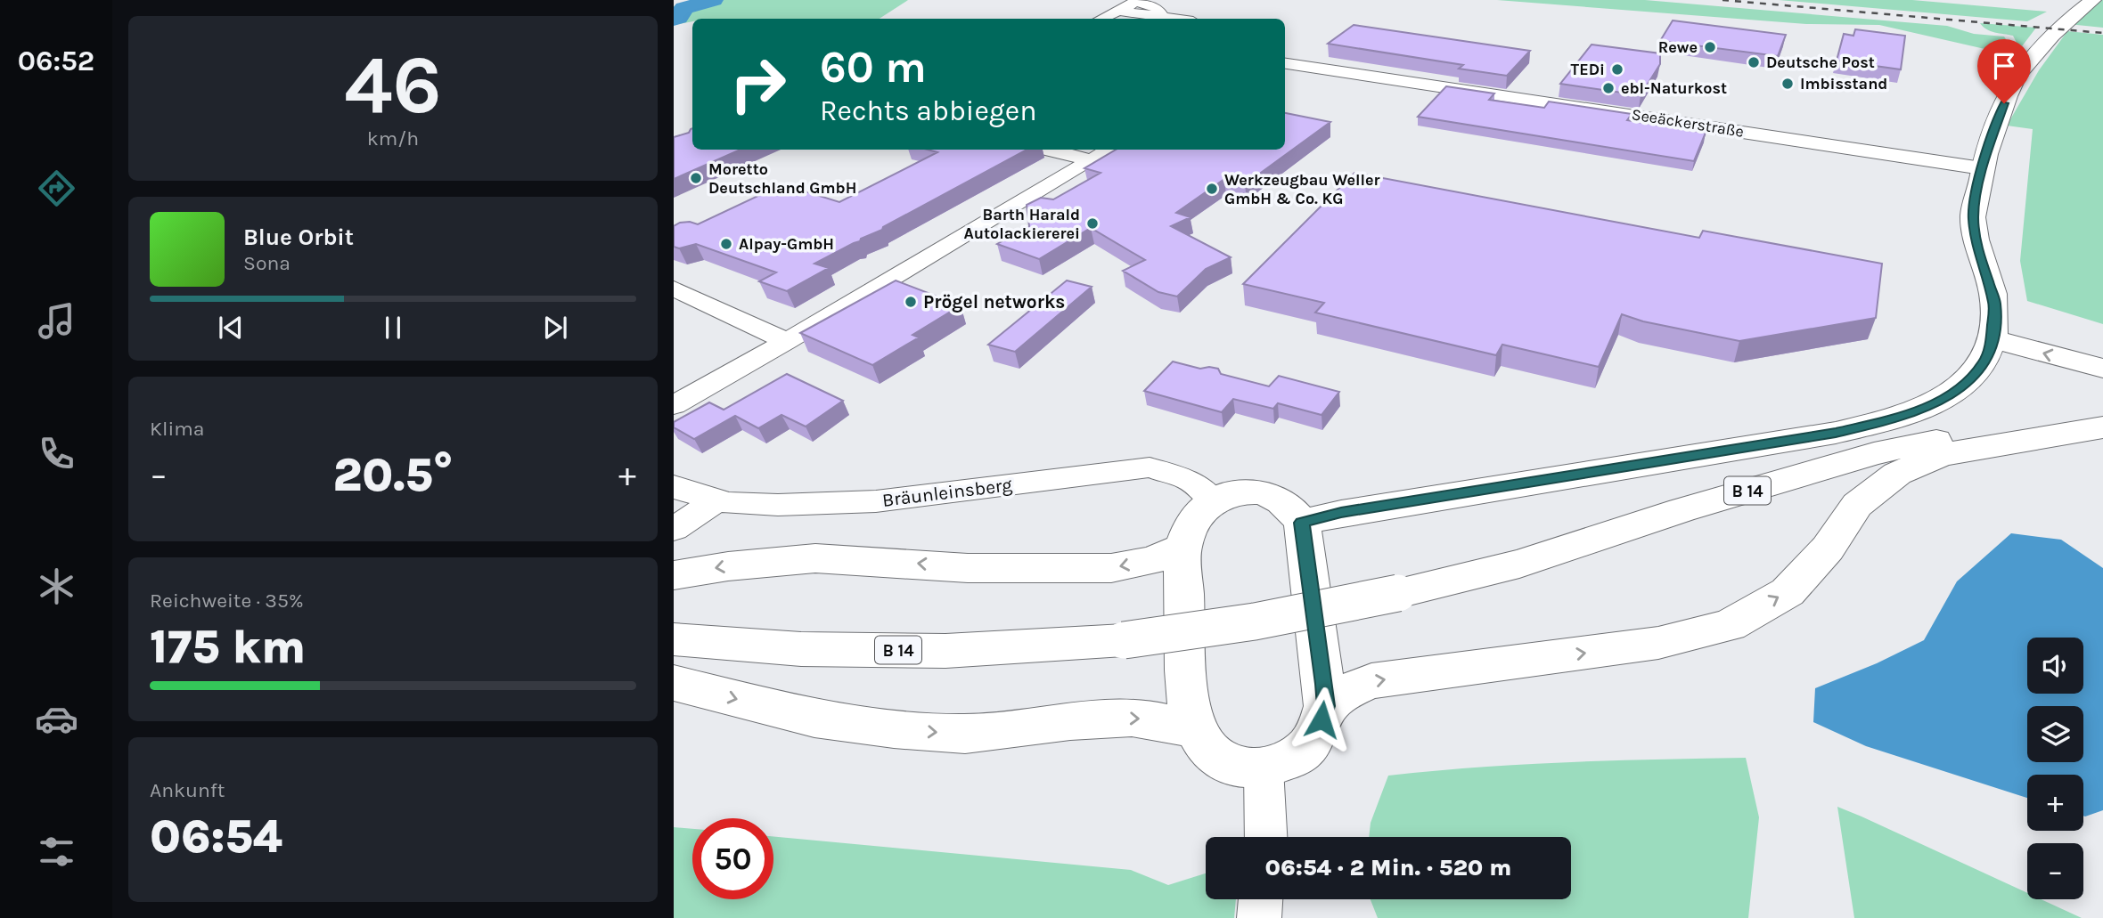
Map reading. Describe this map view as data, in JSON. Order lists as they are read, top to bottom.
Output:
{
  "streets": {
    "main road": ["B 14"],
    "street": ["Seeäckerstraße", "Bräunleinsberg"]
  },
  "places": [
    "Rewe",
    "Deutsche Post",
    "TEDi",
    "Imbisstand",
    "ebl-Naturkost",
    "Moretto Deutschland GmbH",
    "Werkzeugbau Weller GmbH & Co. KG",
    "Barth Harald Autolackiererei",
    "Alpay-GmbH",
    "Prögel networks"
  ],
  "page": {
    "tabs": "06:52",
    "tile": [
      ["46", "km/h"],
      "Klima",
      ["Reichweite · 35%", "175 km"],
      ["Ankunft", "06:54"]
    ],
    "turn": ["60 m", "Rechts abbiegen"],
    "song": ["Blue Orbit", "Sona"],
    "heat": ["−", "20.5°", "+"],
    "map_buttons": ["+", "−"],
    "limit": "50",
    "trip": "06:54 · 2 Min. · 520 m"
  }
}
